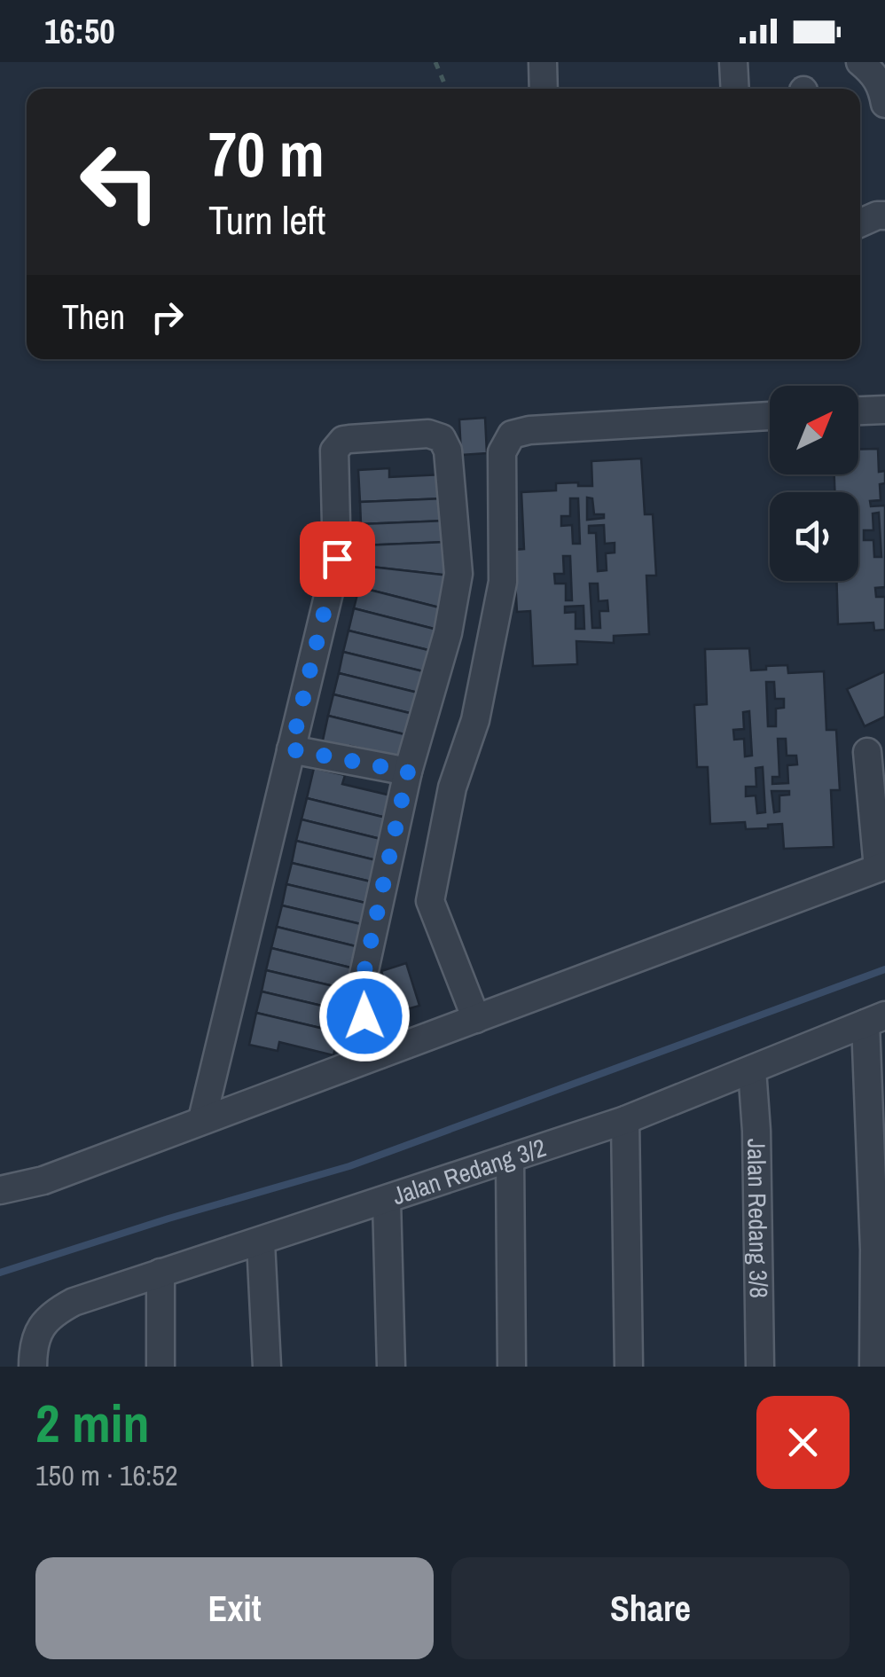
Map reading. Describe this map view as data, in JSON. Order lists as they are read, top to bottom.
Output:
{
  "streets": {
    "street": ["Jalan Redang 3/2", "Jalan Redang 3/8"]
  },
  "crossings": [
    ["Jalan Redang 3/2", "Jalan Redang 3/8"]
  ],
  "north": "top right",
  "page": {
    "status": "16:50",
    "turn": ["70 m", "Turn left"],
    "then": "Then",
    "heading": ["2 min", "150 m · 16:52"],
    "buttons": ["Exit", "Share"]
  }
}
